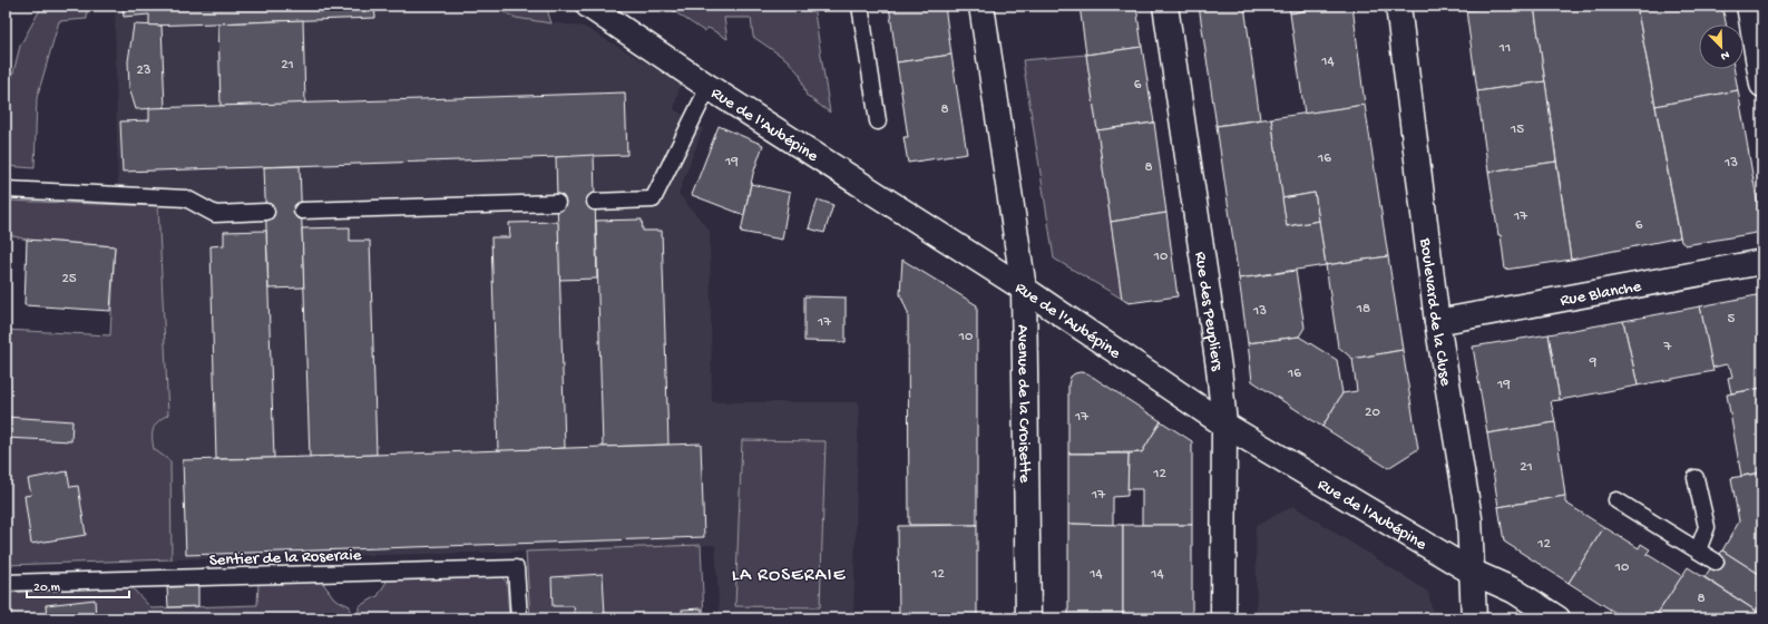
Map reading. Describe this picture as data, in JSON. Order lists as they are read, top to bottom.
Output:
{
  "streets": {
    "street": [
      "Rue de l'Aubépine",
      "Rue Blanche",
      "Rue des Peupliers",
      "Boulevard de la Cluse",
      "Avenue de la Croisette"
    ],
    "lane": ["Sentier de la Roseraie"]
  },
  "crossings": [
    ["Rue de l'Aubépine", "Rue des Peupliers"],
    ["Rue de l'Aubépine", "Boulevard de la Cluse"],
    ["Rue de l'Aubépine", "Avenue de la Croisette"],
    ["Rue Blanche", "Boulevard de la Cluse"]
  ],
  "districts": ["LA ROSERAIE"],
  "house_numbers": [
    "11",
    "14",
    "21",
    "23",
    "6",
    "8",
    "15",
    "16",
    "19",
    "13",
    "8",
    "17",
    "6",
    "10",
    "25",
    "18",
    "13",
    "5",
    "17",
    "10",
    "7",
    "9",
    "16",
    "19",
    "20",
    "17",
    "21",
    "12",
    "17",
    "12",
    "10",
    "12",
    "14",
    "14",
    "8"
  ],
  "scale_bar": "20 m",
  "north": "bottom right"
}
